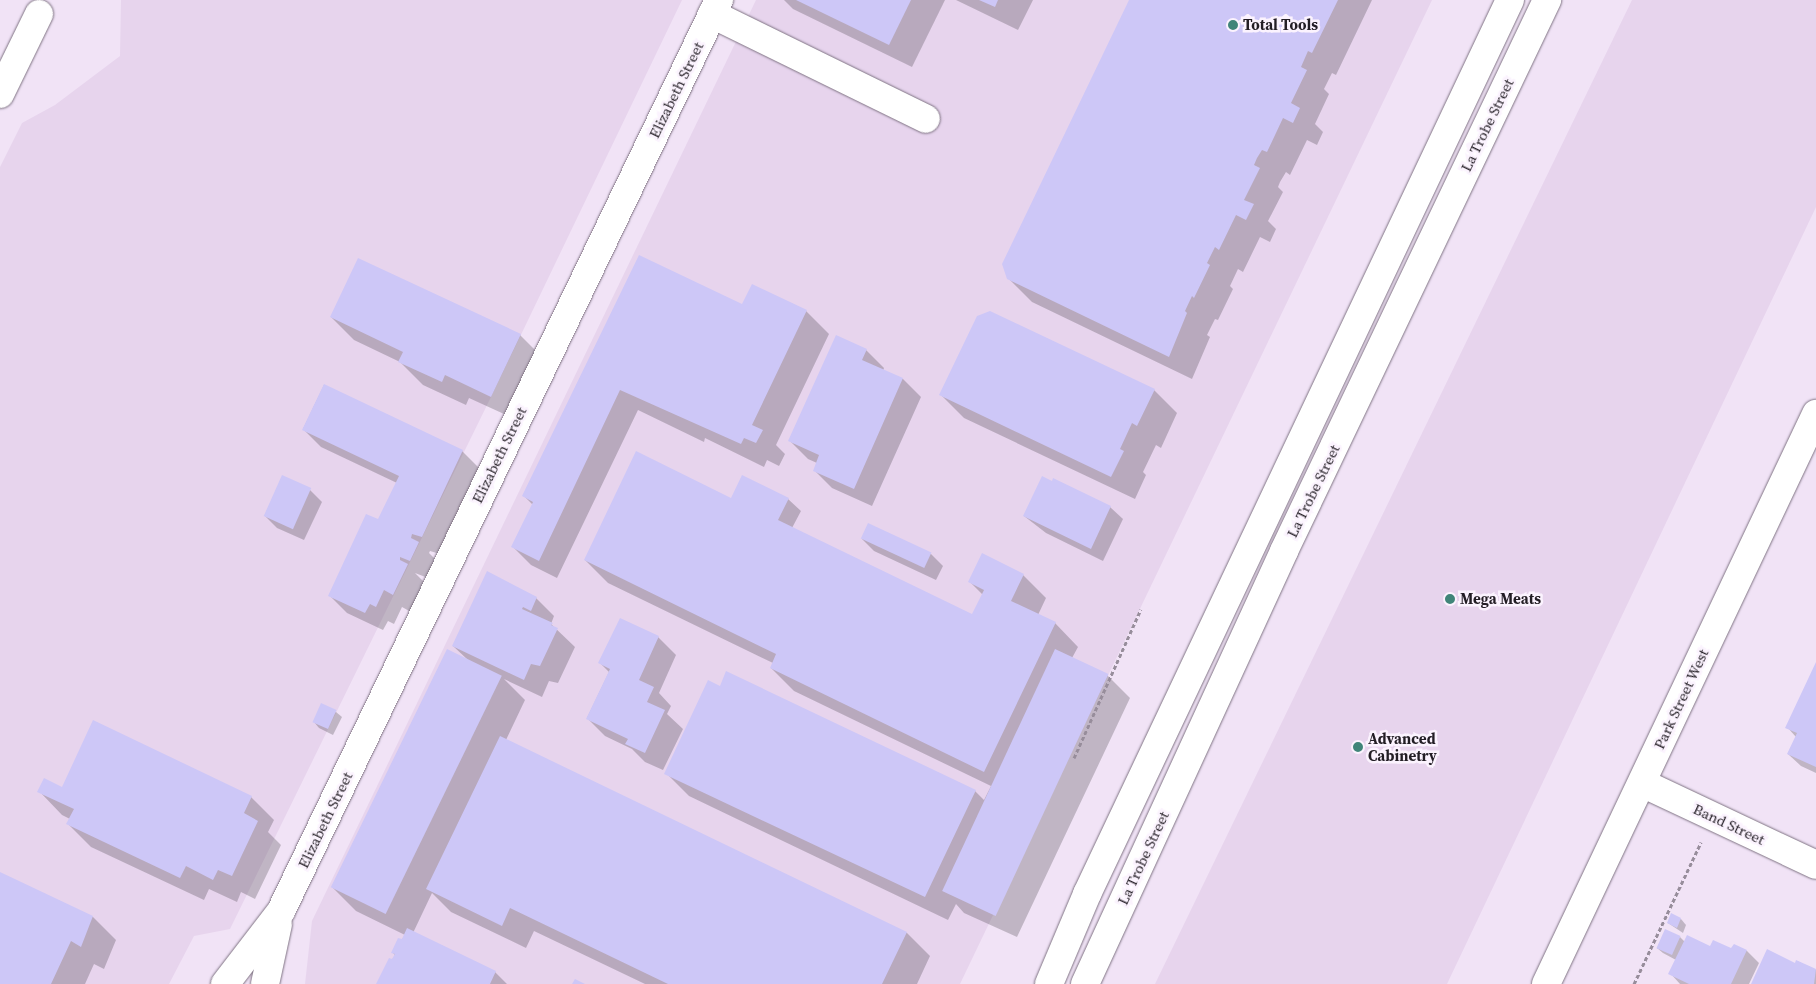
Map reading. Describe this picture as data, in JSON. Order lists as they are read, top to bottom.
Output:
{
  "streets": {
    "main road": [
      "Elizabeth Street",
      "La Trobe Street",
      "Park Street West",
      "Band Street"
    ]
  },
  "crossings": [
    ["Park Street West", "Band Street"]
  ],
  "places": ["Total Tools", "Mega Meats", "Advanced Cabinetry"]
}
